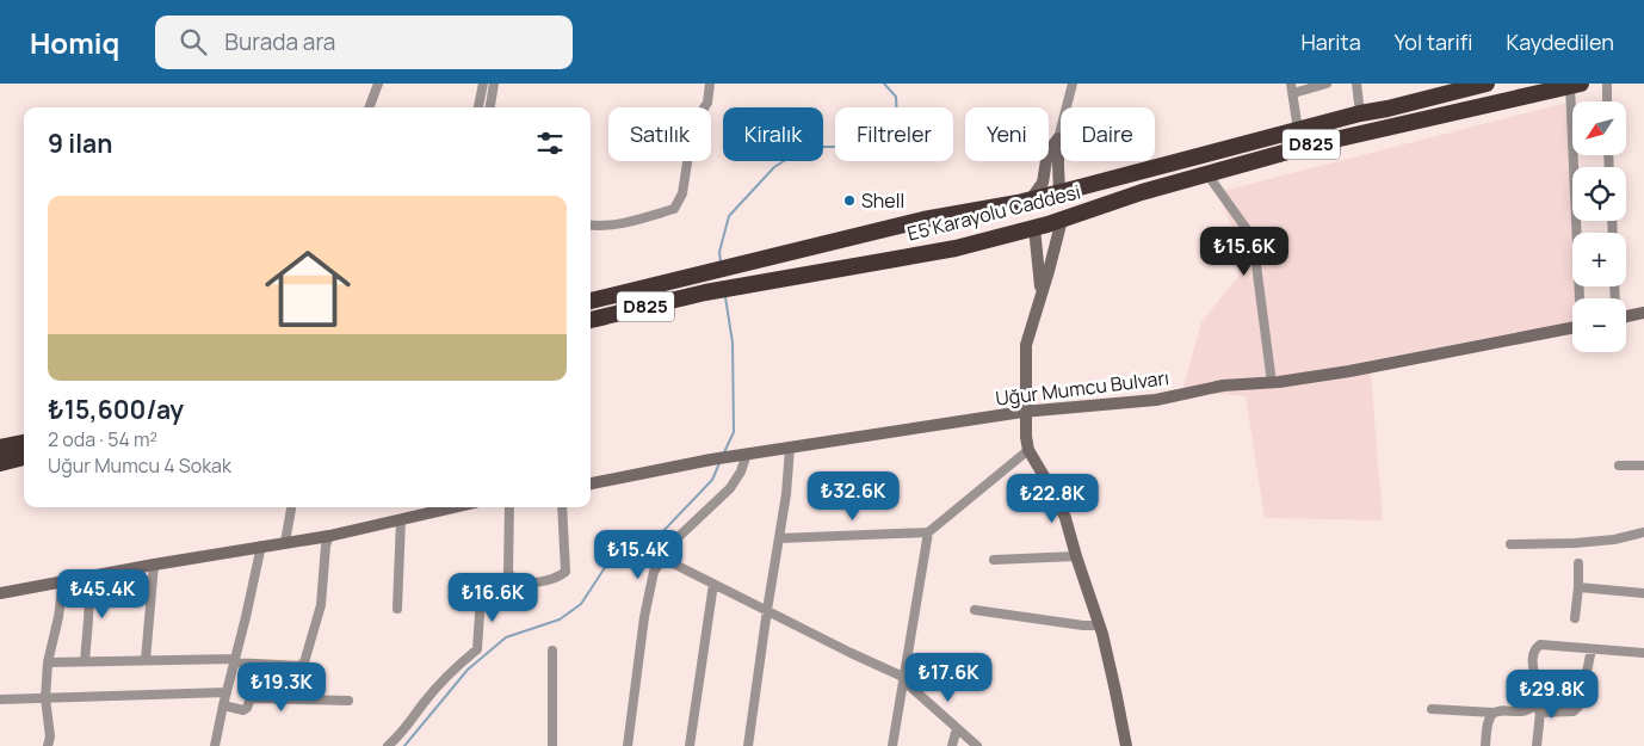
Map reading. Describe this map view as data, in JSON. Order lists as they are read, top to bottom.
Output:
{
  "streets": {
    "highway": ["D825", "E5 Karayolu Caddesi"],
    "street": ["Uğur Mumcu Bulvarı"]
  },
  "places": ["Shell"],
  "north": "bottom left",
  "page": {
    "header": "Homiq",
    "search": "Burada ara",
    "nav": ["Harita", "Yol tarifi", "Kaydedilen"],
    "map_buttons": ["+", "−"],
    "chip": [
      "Satılık",
      "Kiralık",
      "Filtreler",
      "Yeni",
      "Daire"
    ],
    "heading": "9 ilan",
    "list": [
      {
        "name": "₺15,600/ay",
        "note": "2 oda · 54 m² · Uğur Mumcu 4 Sokak"
      }
    ],
    "price": [
      "₺15.6K",
      "₺32.6K",
      "₺22.8K",
      "₺15.4K",
      "₺45.4K",
      "₺16.6K",
      "₺17.6K",
      "₺19.3K",
      "₺29.8K"
    ]
  }
}
